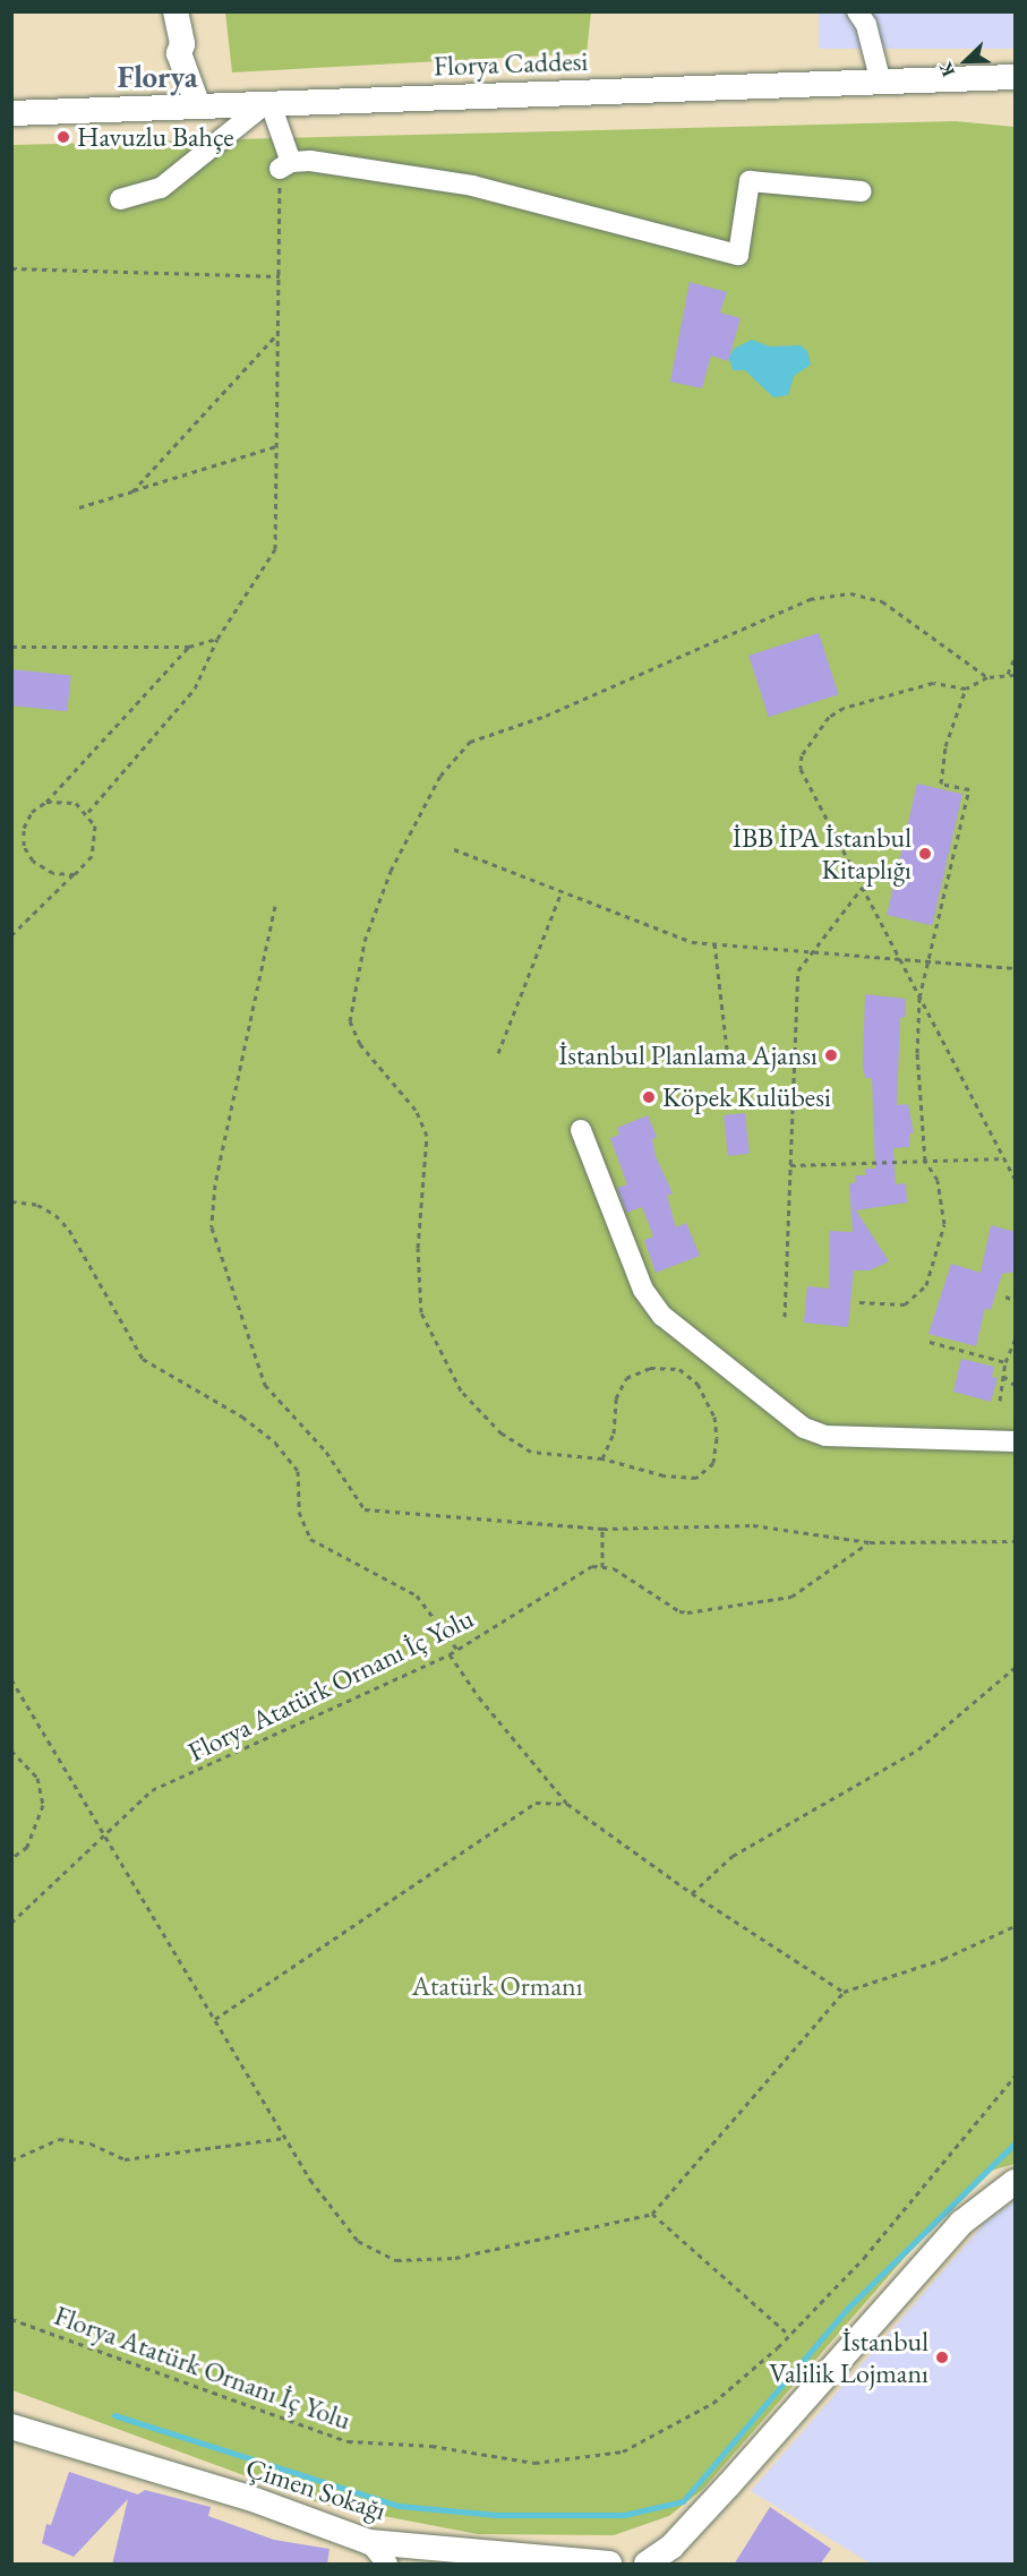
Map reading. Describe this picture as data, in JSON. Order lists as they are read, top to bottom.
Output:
{
  "streets": {
    "main road": ["Florya Caddesi", "Çimen Sokağı"],
    "path": ["Florya Atatürk Ornanı İç Yolu"]
  },
  "districts": ["Florya"],
  "parks": ["Atatürk Ormanı"],
  "places": [
    "Havuzlu Bahçe",
    "İBB İPA İstanbul Kitaplığı",
    "İstanbul Planlama Ajansı",
    "Köpek Kulübesi",
    "İstanbul Valilik Lojmanı"
  ],
  "north": "bottom left"
}
